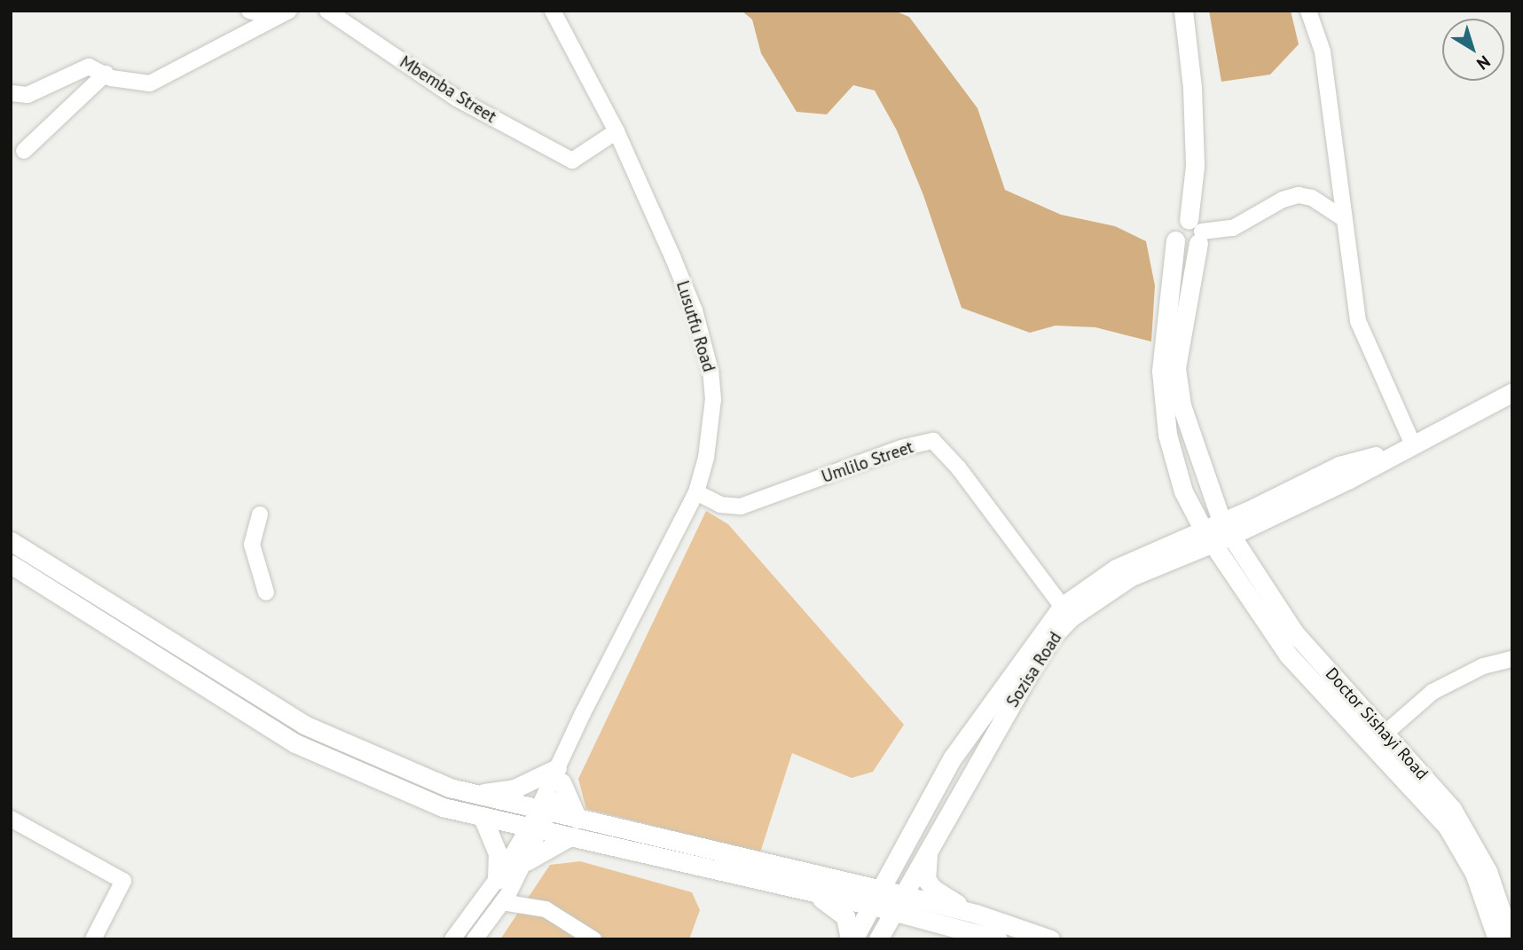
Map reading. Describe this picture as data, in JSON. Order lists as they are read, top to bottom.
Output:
{
  "streets": {
    "main road": ["Sozisa Road", "Doctor Sishayi Road"],
    "street": ["Mbemba Street", "Lusutfu Road", "Umlilo Street"]
  },
  "crossings": [
    ["Mbemba Street", "Lusutfu Road"],
    ["Lusutfu Road", "Umlilo Street"],
    ["Umlilo Street", "Sozisa Road"],
    ["Sozisa Road", "Doctor Sishayi Road"]
  ],
  "north": "bottom right"
}
